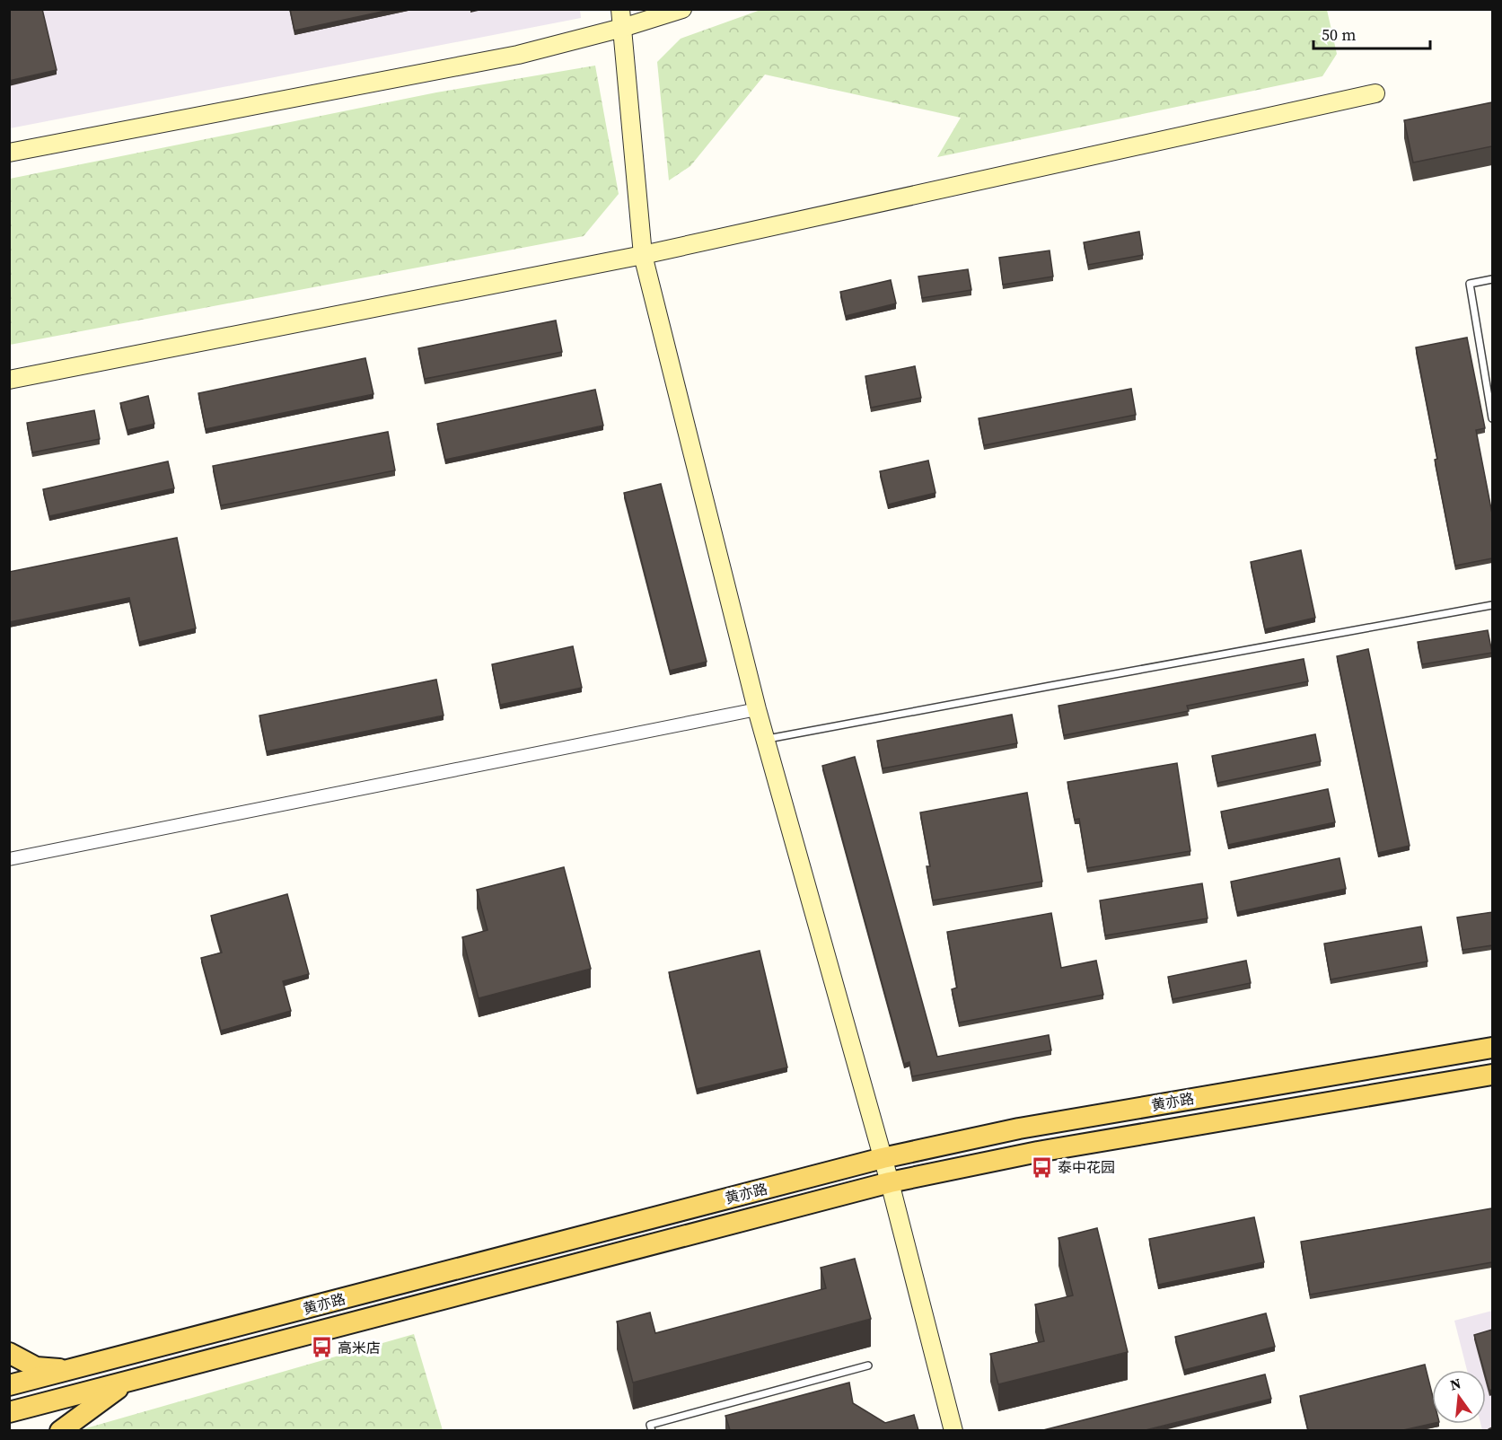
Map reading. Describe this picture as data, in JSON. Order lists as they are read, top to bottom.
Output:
{
  "streets": {
    "main road": ["黄亦路"]
  },
  "places": {
    "bus stop": ["泰中花园", "高米店"]
  },
  "scale_bar": "50 m",
  "north": "top"
}
